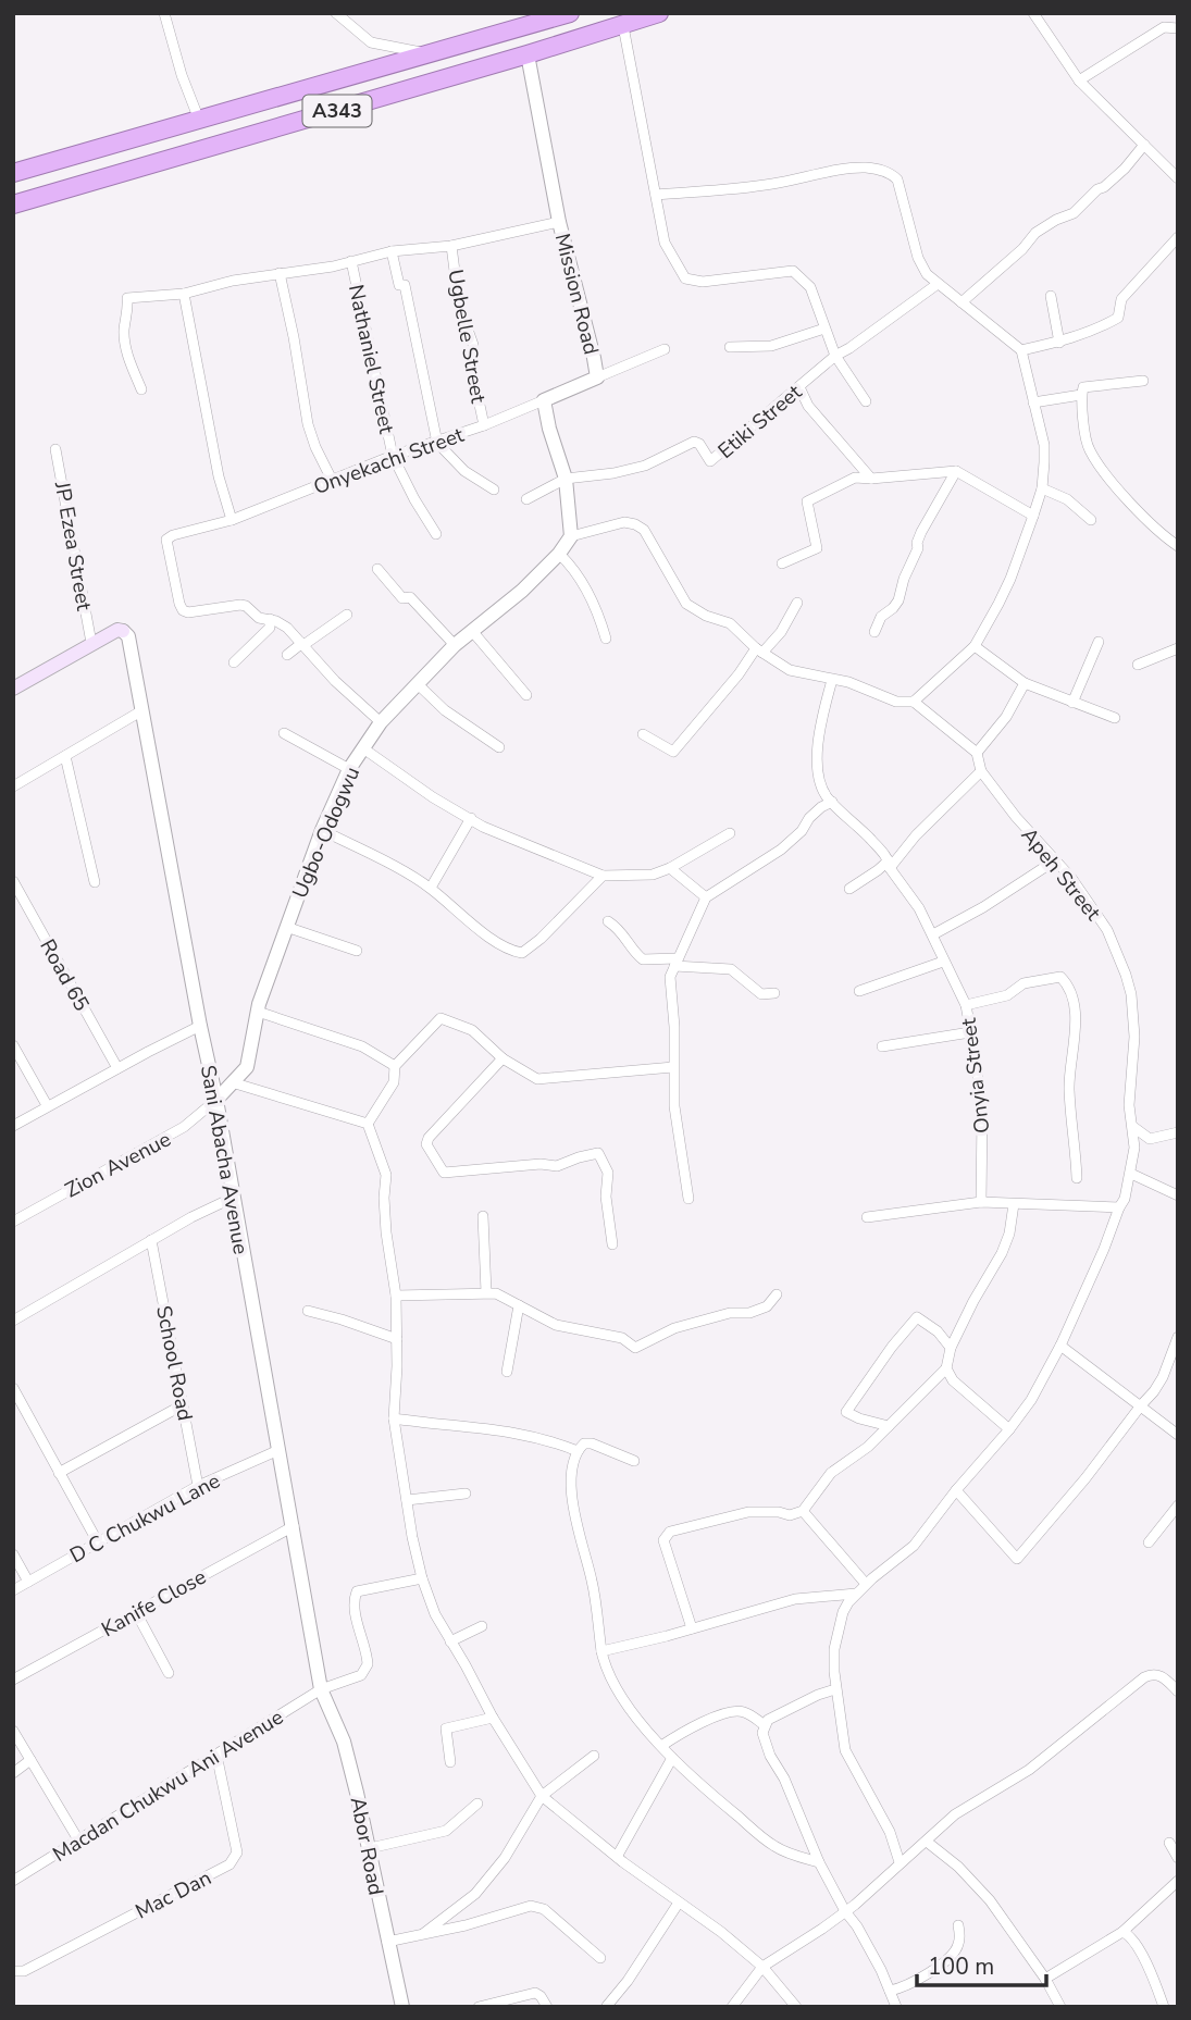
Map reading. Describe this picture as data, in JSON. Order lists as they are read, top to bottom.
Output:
{
  "streets": {
    "highway": ["A343"],
    "street": [
      "Mission Road",
      "Ugbelle Street",
      "Nathaniel Street",
      "Etiki Street",
      "Onyekachi Street",
      "JP Ezea Street",
      "Ugbo-Odogwu",
      "Apeh Street",
      "Road 65",
      "Onyia Street",
      "Sani Abacha Avenue",
      "Zion Avenue",
      "School Road",
      "D C Chukwu Lane",
      "Kanife Close",
      "Macdan Chukwu Ani Avenue",
      "Abor Road",
      "Mac Dan"
    ]
  },
  "crossings": [
    ["A343", "Mission Road"],
    ["Mission Road", "Onyekachi Street"],
    ["Ugbelle Street", "Onyekachi Street"],
    ["Nathaniel Street", "Onyekachi Street"],
    ["Ugbo-Odogwu", "Sani Abacha Avenue"],
    ["Ugbo-Odogwu", "Zion Avenue"],
    ["Sani Abacha Avenue", "Zion Avenue"],
    ["Sani Abacha Avenue", "D C Chukwu Lane"],
    ["Sani Abacha Avenue", "Kanife Close"],
    ["Sani Abacha Avenue", "Macdan Chukwu Ani Avenue"],
    ["Sani Abacha Avenue", "Abor Road"],
    ["School Road", "D C Chukwu Lane"],
    ["Macdan Chukwu Ani Avenue", "Abor Road"],
    ["Macdan Chukwu Ani Avenue", "Mac Dan"]
  ],
  "scale_bar": "100 m"
}
